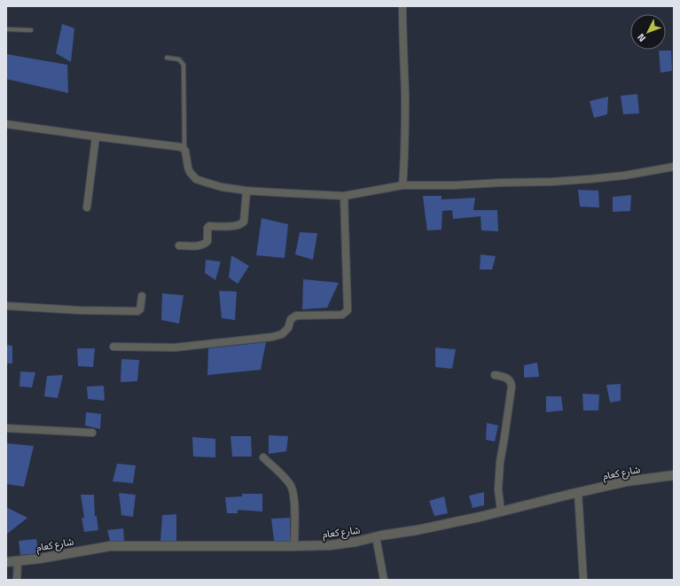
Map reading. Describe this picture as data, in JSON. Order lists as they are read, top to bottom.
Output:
{
  "streets": {
    "street": ["شارع كعام"]
  },
  "north": "bottom left"
}
